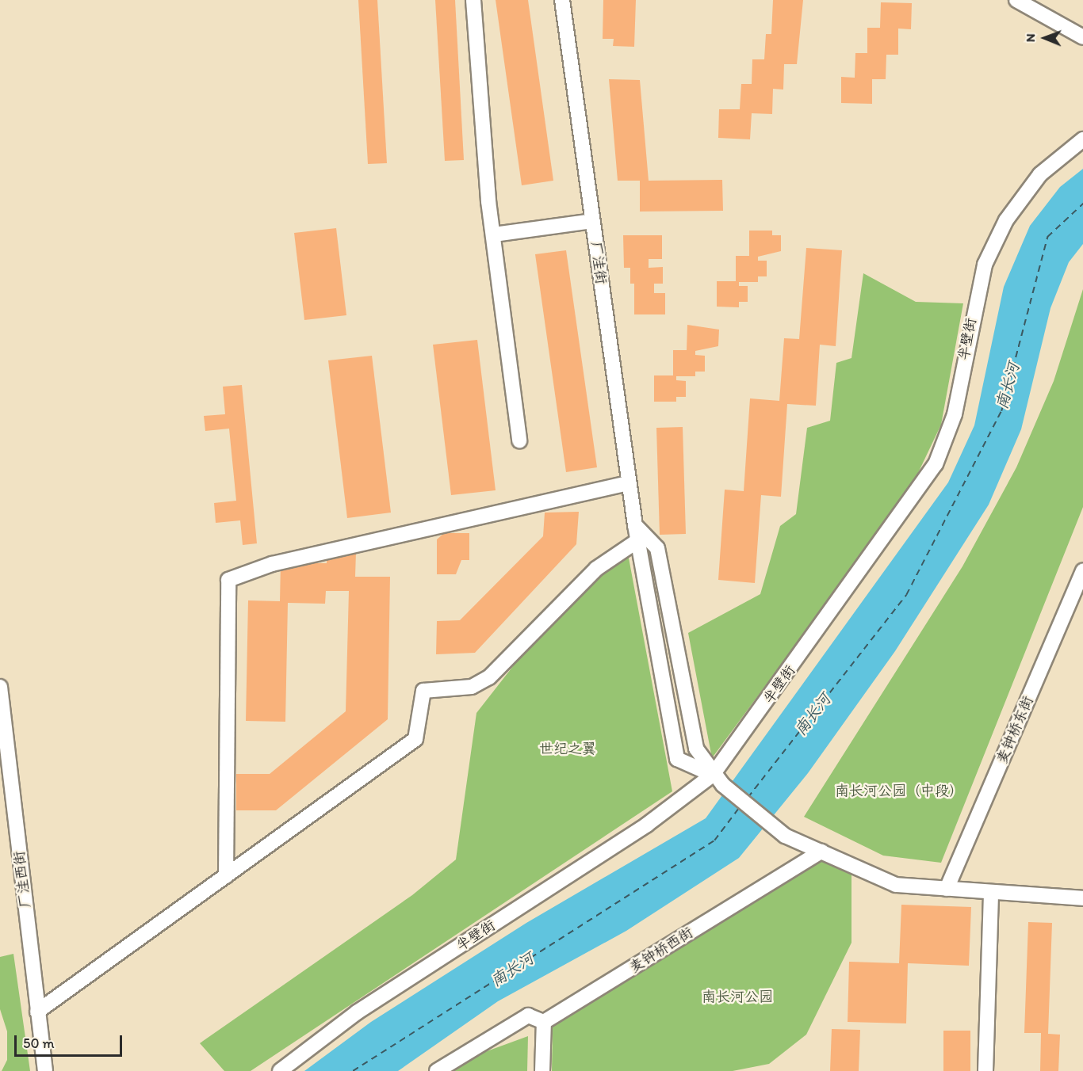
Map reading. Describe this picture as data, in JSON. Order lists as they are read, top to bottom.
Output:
{
  "streets": {
    "street": [
      "厂洼街",
      "半壁街",
      "麦钟桥东街",
      "厂洼西街",
      "麦钟桥西街"
    ]
  },
  "crossings": [
    ["厂洼街", "半壁街"]
  ],
  "water": ["南长河"],
  "parks": ["世纪之翼", "南长河公园（中段）", "南长河公园"],
  "scale_bar": "50 m",
  "north": "left"
}
